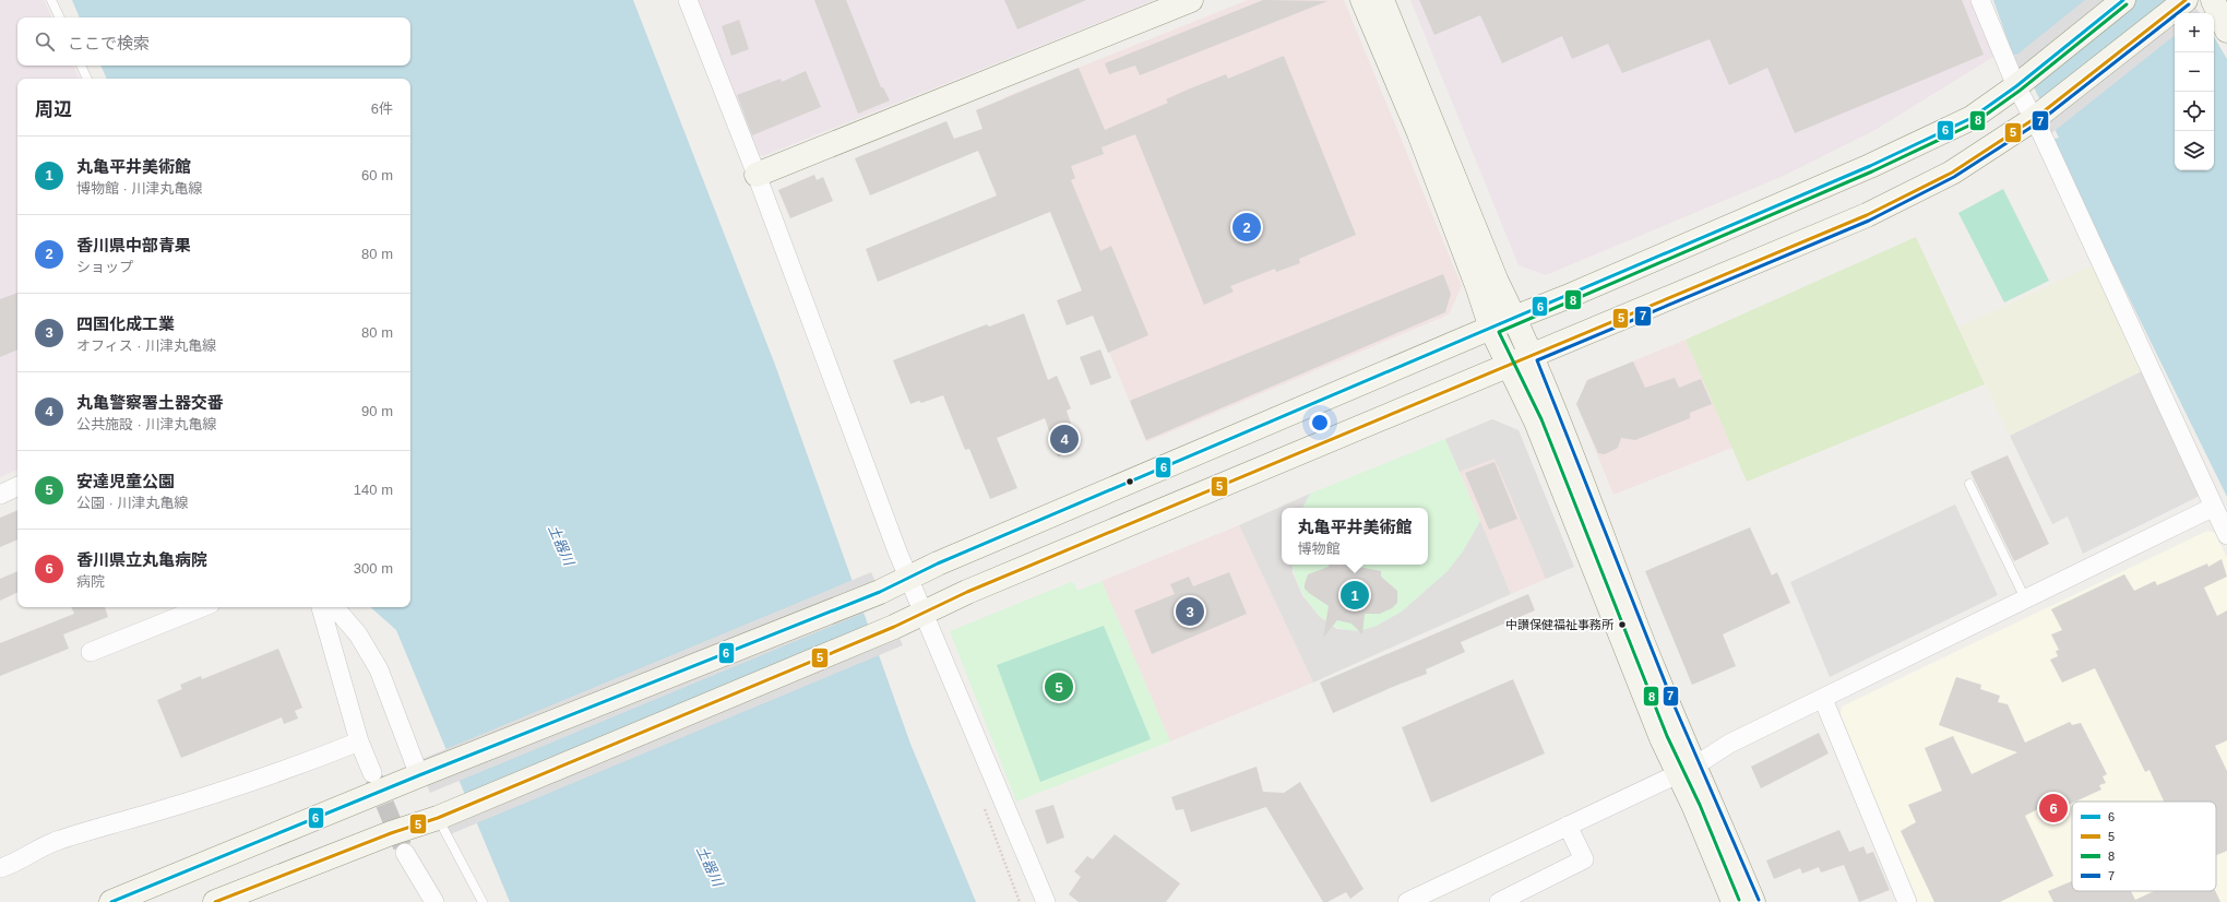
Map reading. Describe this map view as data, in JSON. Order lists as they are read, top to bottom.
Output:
{
  "water": ["土器川"],
  "places": ["中讃保健福祉事務所"],
  "lines": [
    "transit line 6",
    "transit line 5",
    "transit line 8",
    "transit line 7"
  ],
  "legend": [
    "6",
    "5",
    "8",
    "7"
  ],
  "page": {
    "map_buttons": ["+", "−"],
    "search": "ここで検索",
    "heading": ["周辺", "6件"],
    "list": [
      {
        "mark": "1",
        "name": "丸亀平井美術館",
        "note": "博物館 · 川津丸亀線",
        "value": "60 m"
      },
      {
        "mark": "2",
        "name": "香川県中部青果",
        "note": "ショップ",
        "value": "80 m"
      },
      {
        "mark": "3",
        "name": "四国化成工業",
        "note": "オフィス · 川津丸亀線",
        "value": "80 m"
      },
      {
        "mark": "4",
        "name": "丸亀警察署土器交番",
        "note": "公共施設 · 川津丸亀線",
        "value": "90 m"
      },
      {
        "mark": "5",
        "name": "安達児童公園",
        "note": "公園 · 川津丸亀線",
        "value": "140 m"
      },
      {
        "mark": "6",
        "name": "香川県立丸亀病院",
        "note": "病院",
        "value": "300 m"
      }
    ],
    "pins": [
      "2",
      "4",
      "1",
      "3",
      "5",
      "6"
    ],
    "popup": ["丸亀平井美術館", "博物館"]
  }
}
